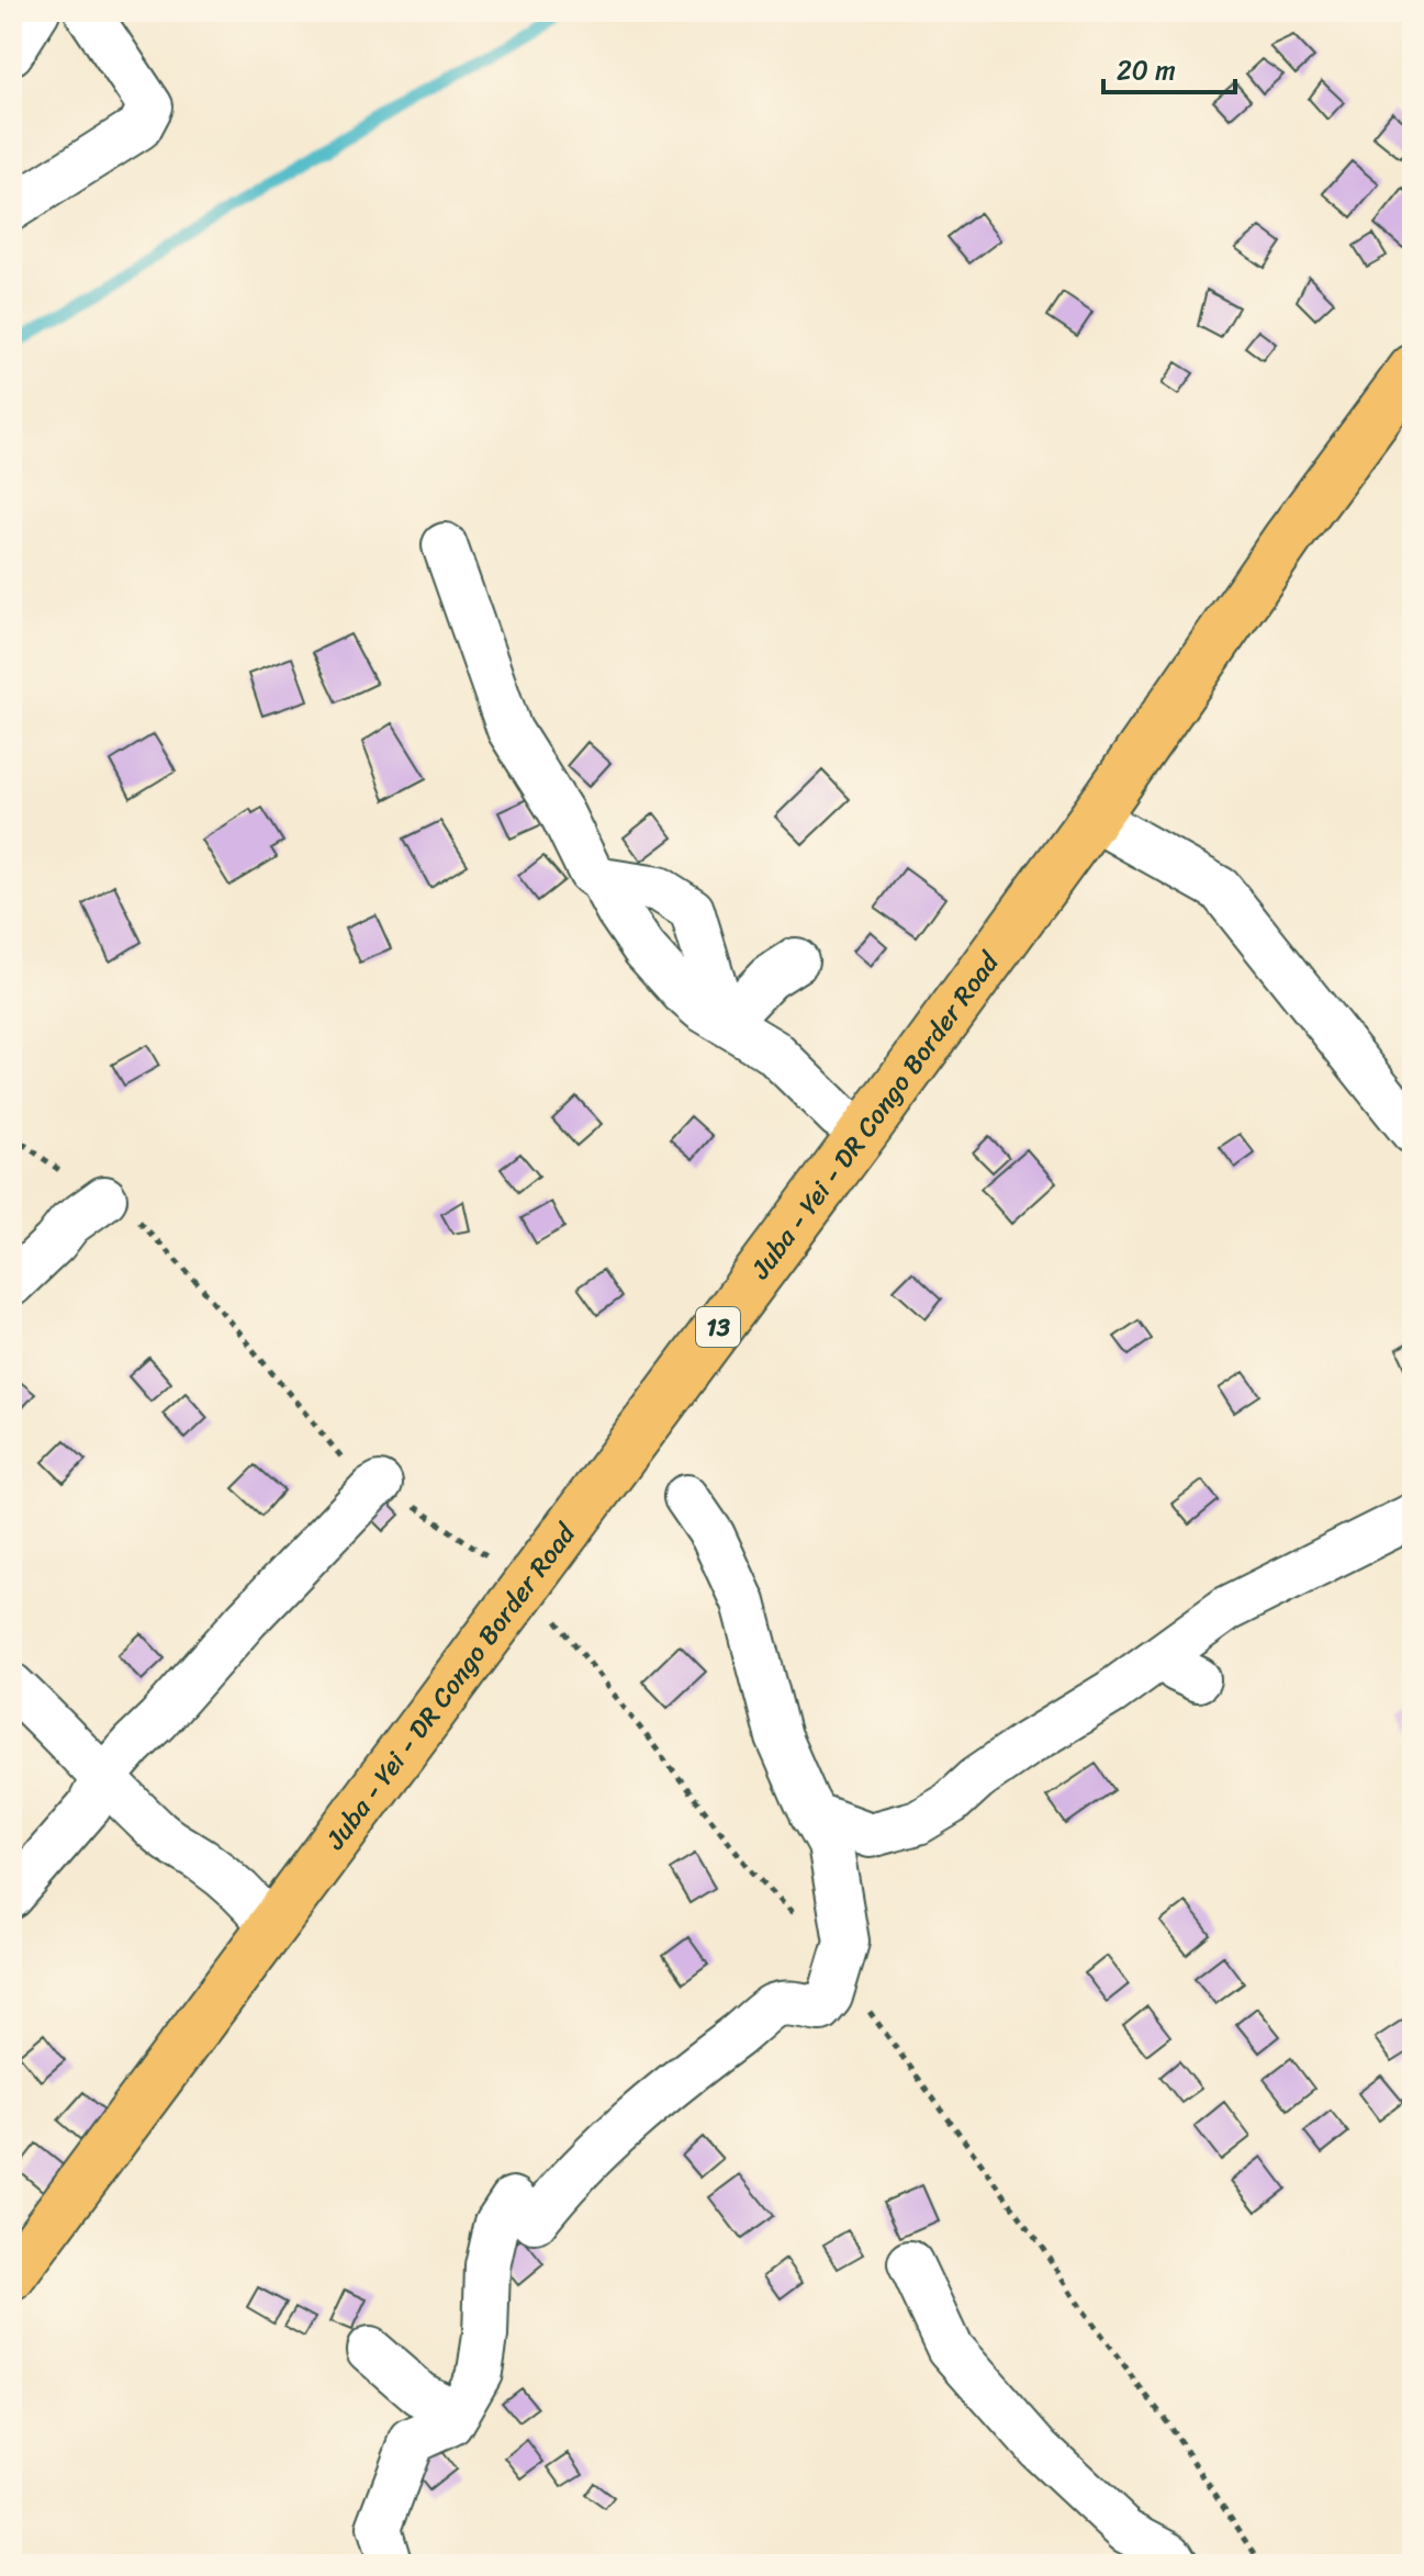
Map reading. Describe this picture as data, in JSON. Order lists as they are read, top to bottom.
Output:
{
  "streets": {
    "main road": ["Juba - Yei - DR Congo Border Road", "13"]
  },
  "scale_bar": "20 m"
}
